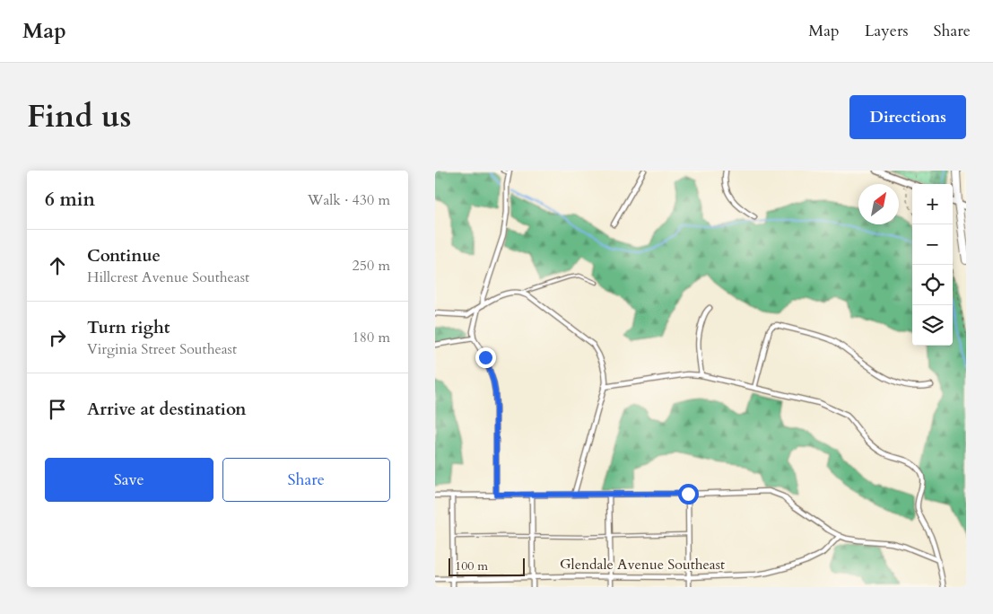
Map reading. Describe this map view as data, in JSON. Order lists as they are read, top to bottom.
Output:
{
  "streets": {
    "street": ["Glendale Avenue Southeast"]
  },
  "scale_bar": "100 m",
  "north": "top right",
  "page": {
    "header": "Map",
    "nav": ["Map", "Layers", "Share"],
    "title": "Find us",
    "buttons": [
      "Directions",
      ["Save", "Share"]
    ],
    "heading": ["6 min", "Walk · 430 m"],
    "map_buttons": ["+", "−"],
    "list": [
      ["Continue", "Hillcrest Avenue Southeast", "250 m"],
      ["Turn right", "Virginia Street Southeast", "180 m"],
      "Arrive at destination"
    ],
    "scale": "100 m"
  }
}
